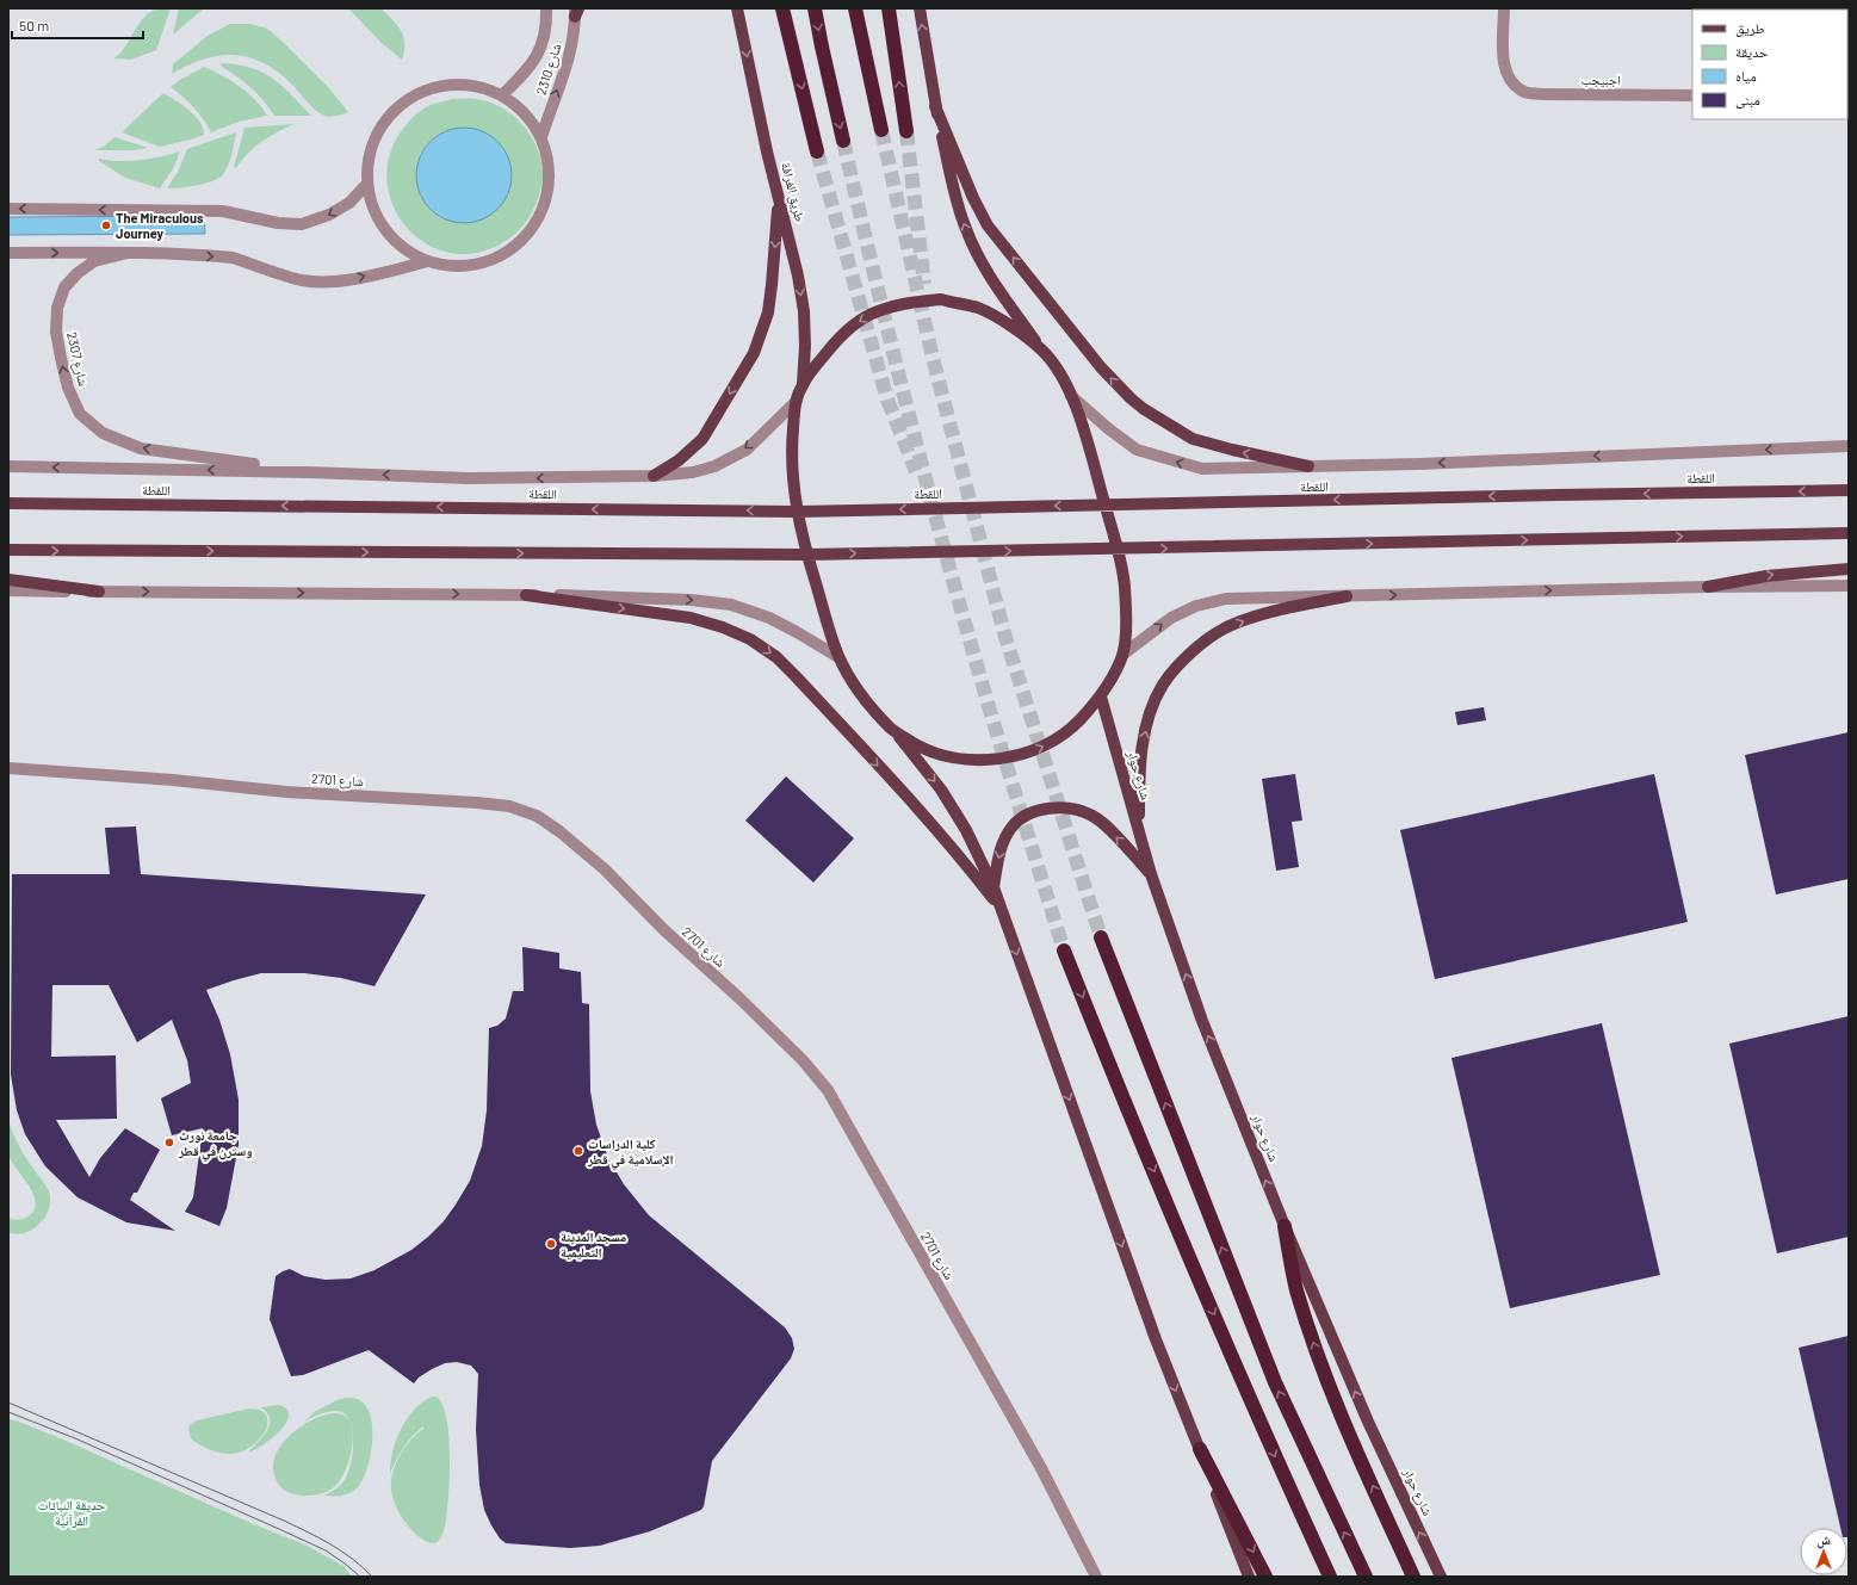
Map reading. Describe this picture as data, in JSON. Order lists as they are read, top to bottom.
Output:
{
  "streets": {
    "main road": ["طريق الغرافة", "اللقطة", "شارع حوار"],
    "street": [
      "شارع 2310",
      "اجبيجب",
      "شارع 2307",
      "شارع 2701"
    ]
  },
  "crossings": [
    ["شارع 2307", "اللقطة"]
  ],
  "one_way": ["طريق الغرافة", "شارع حوار"],
  "parks": ["حديقة النباتات القرآنية"],
  "places": [
    "The Miraculous Journey",
    "جامعة نورث وسترن في قطر",
    "كلية الدراسات الإسلامية في قطر",
    "مسجد المدينة التعليمية"
  ],
  "legend": [
    "طريق",
    "حديقة",
    "مياه",
    "مبنى"
  ],
  "scale_bar": "50 m",
  "north": "top"
}
